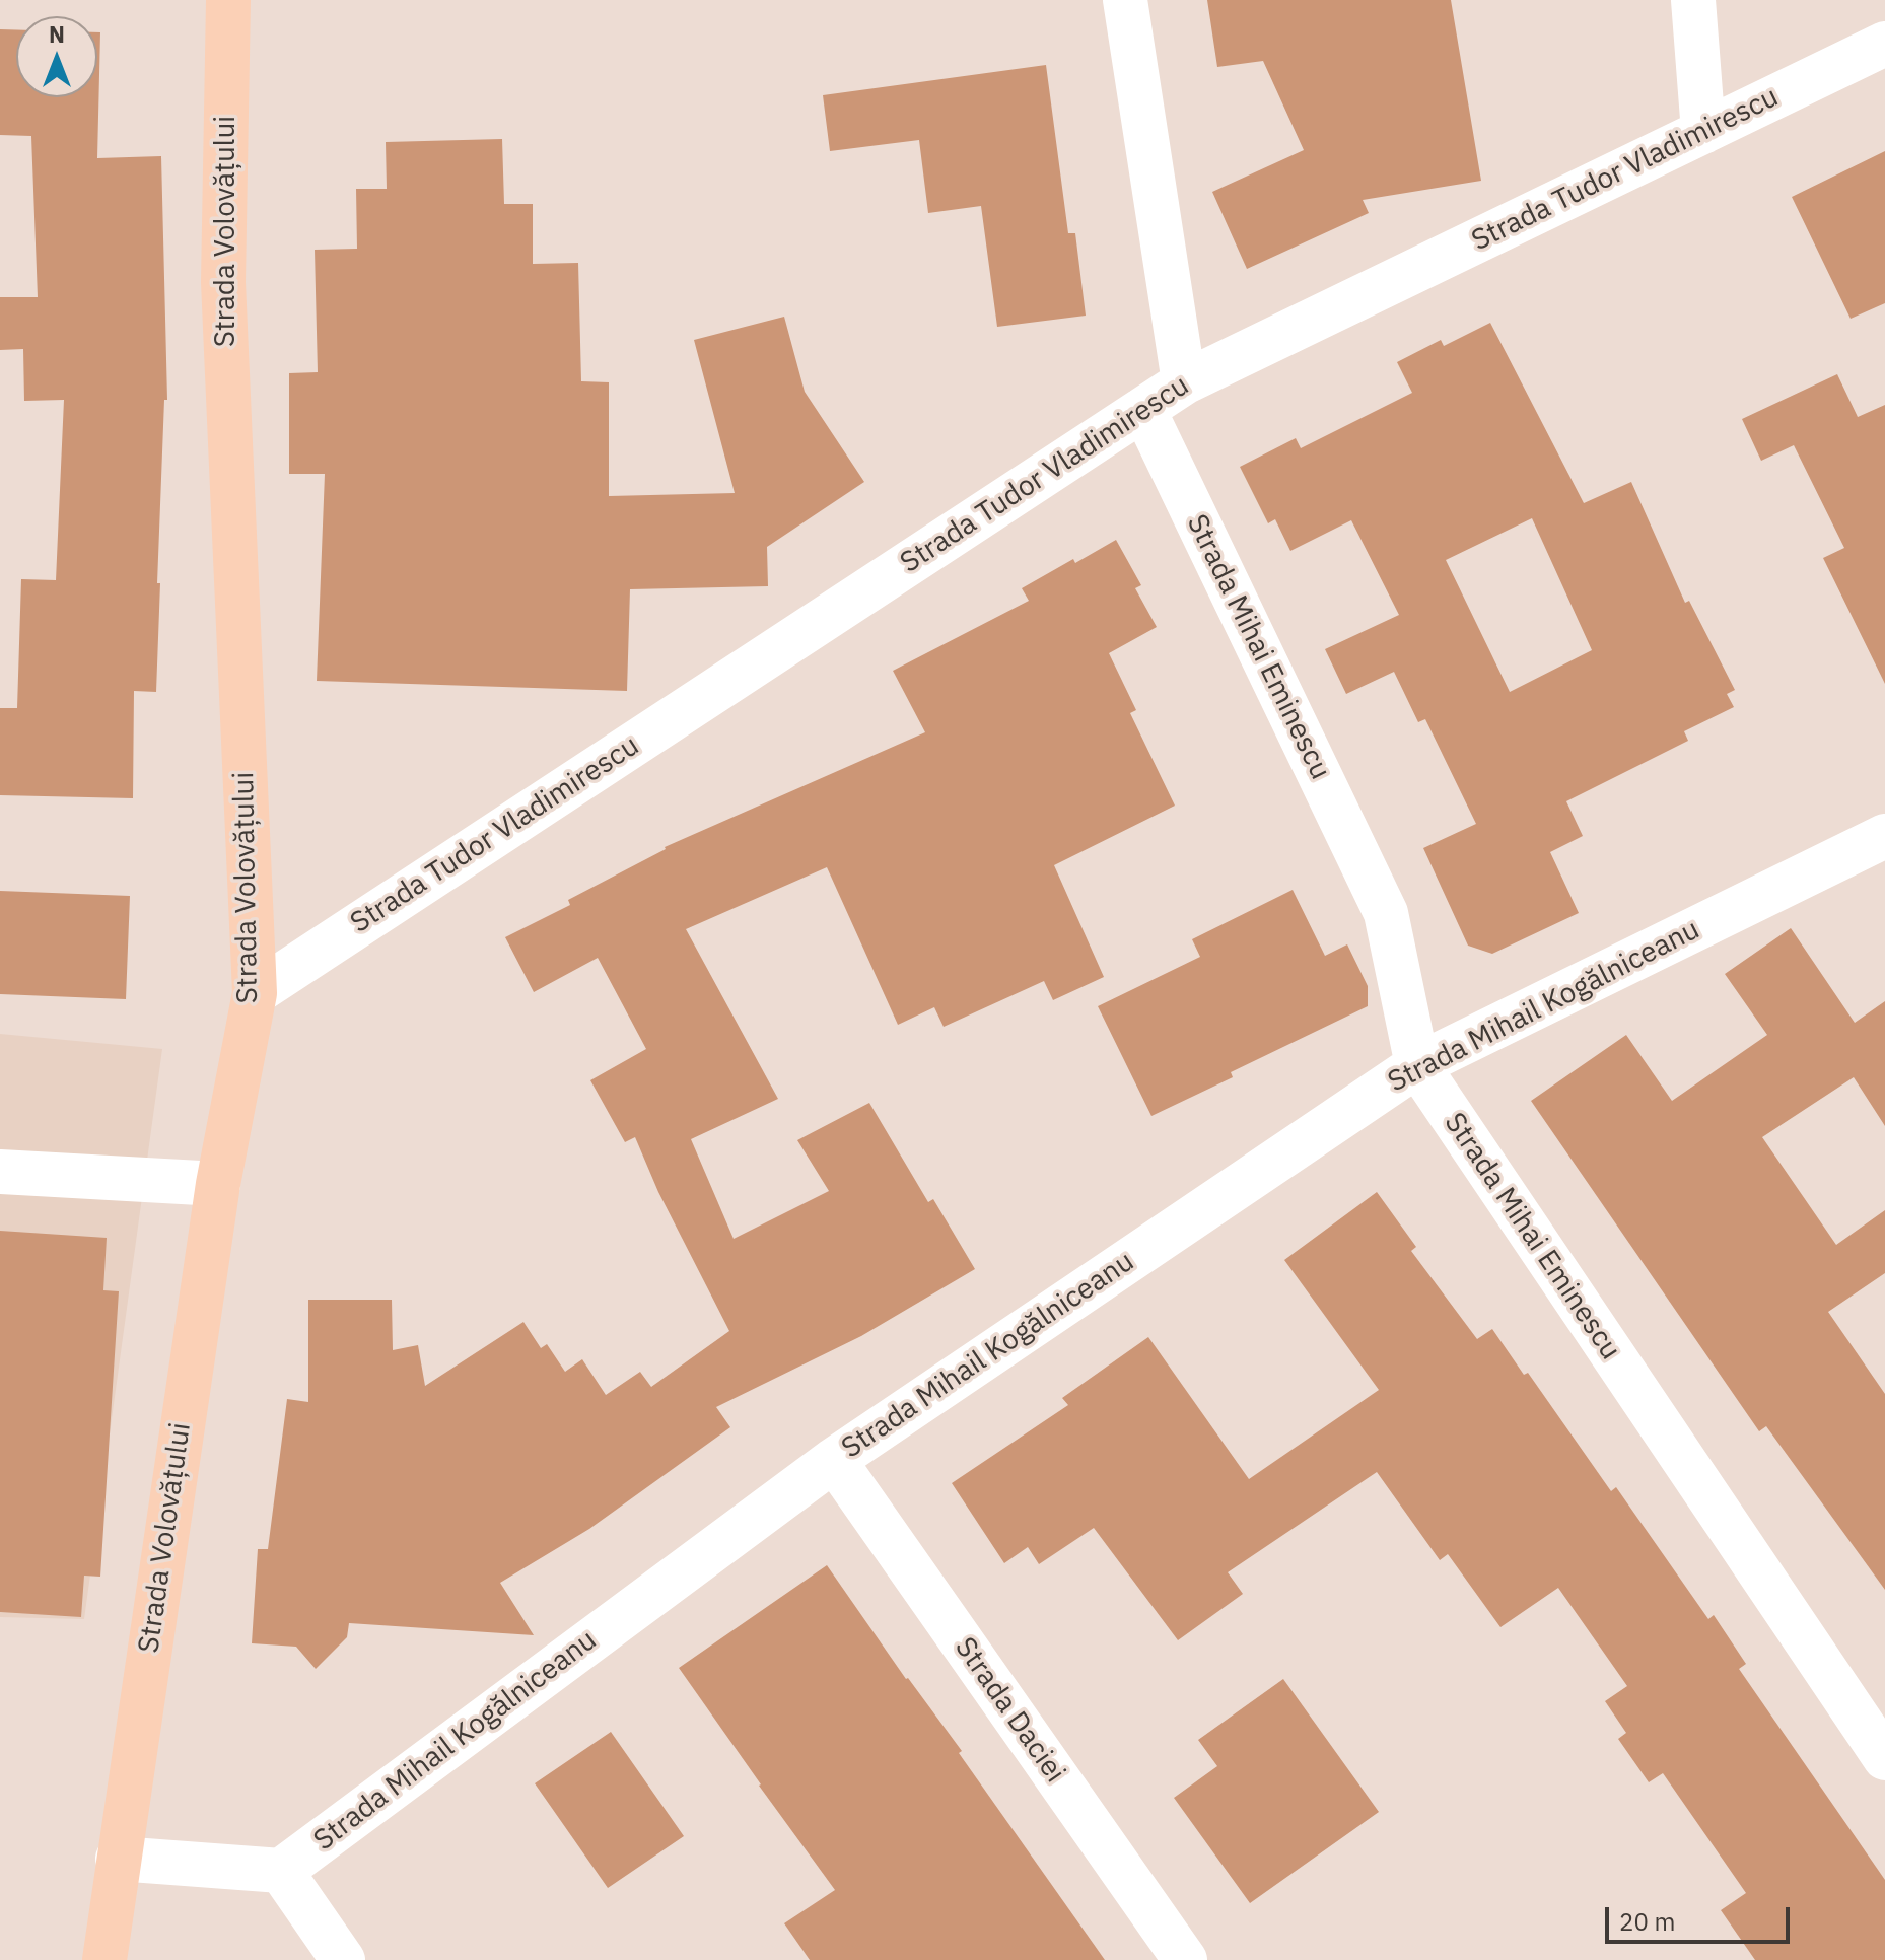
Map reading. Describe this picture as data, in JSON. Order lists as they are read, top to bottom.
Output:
{
  "streets": {
    "main road": ["Strada Volovățului"],
    "street": [
      "Strada Tudor Vladimirescu",
      "Strada Mihai Eminescu",
      "Strada Mihail Kogălniceanu",
      "Strada Daciei"
    ]
  },
  "crossings": [
    ["Strada Tudor Vladimirescu", "Strada Volovățului"],
    ["Strada Tudor Vladimirescu", "Strada Mihai Eminescu"],
    ["Strada Mihai Eminescu", "Strada Mihail Kogălniceanu"],
    ["Strada Mihail Kogălniceanu", "Strada Daciei"]
  ],
  "scale_bar": "20 m",
  "north": "top"
}
